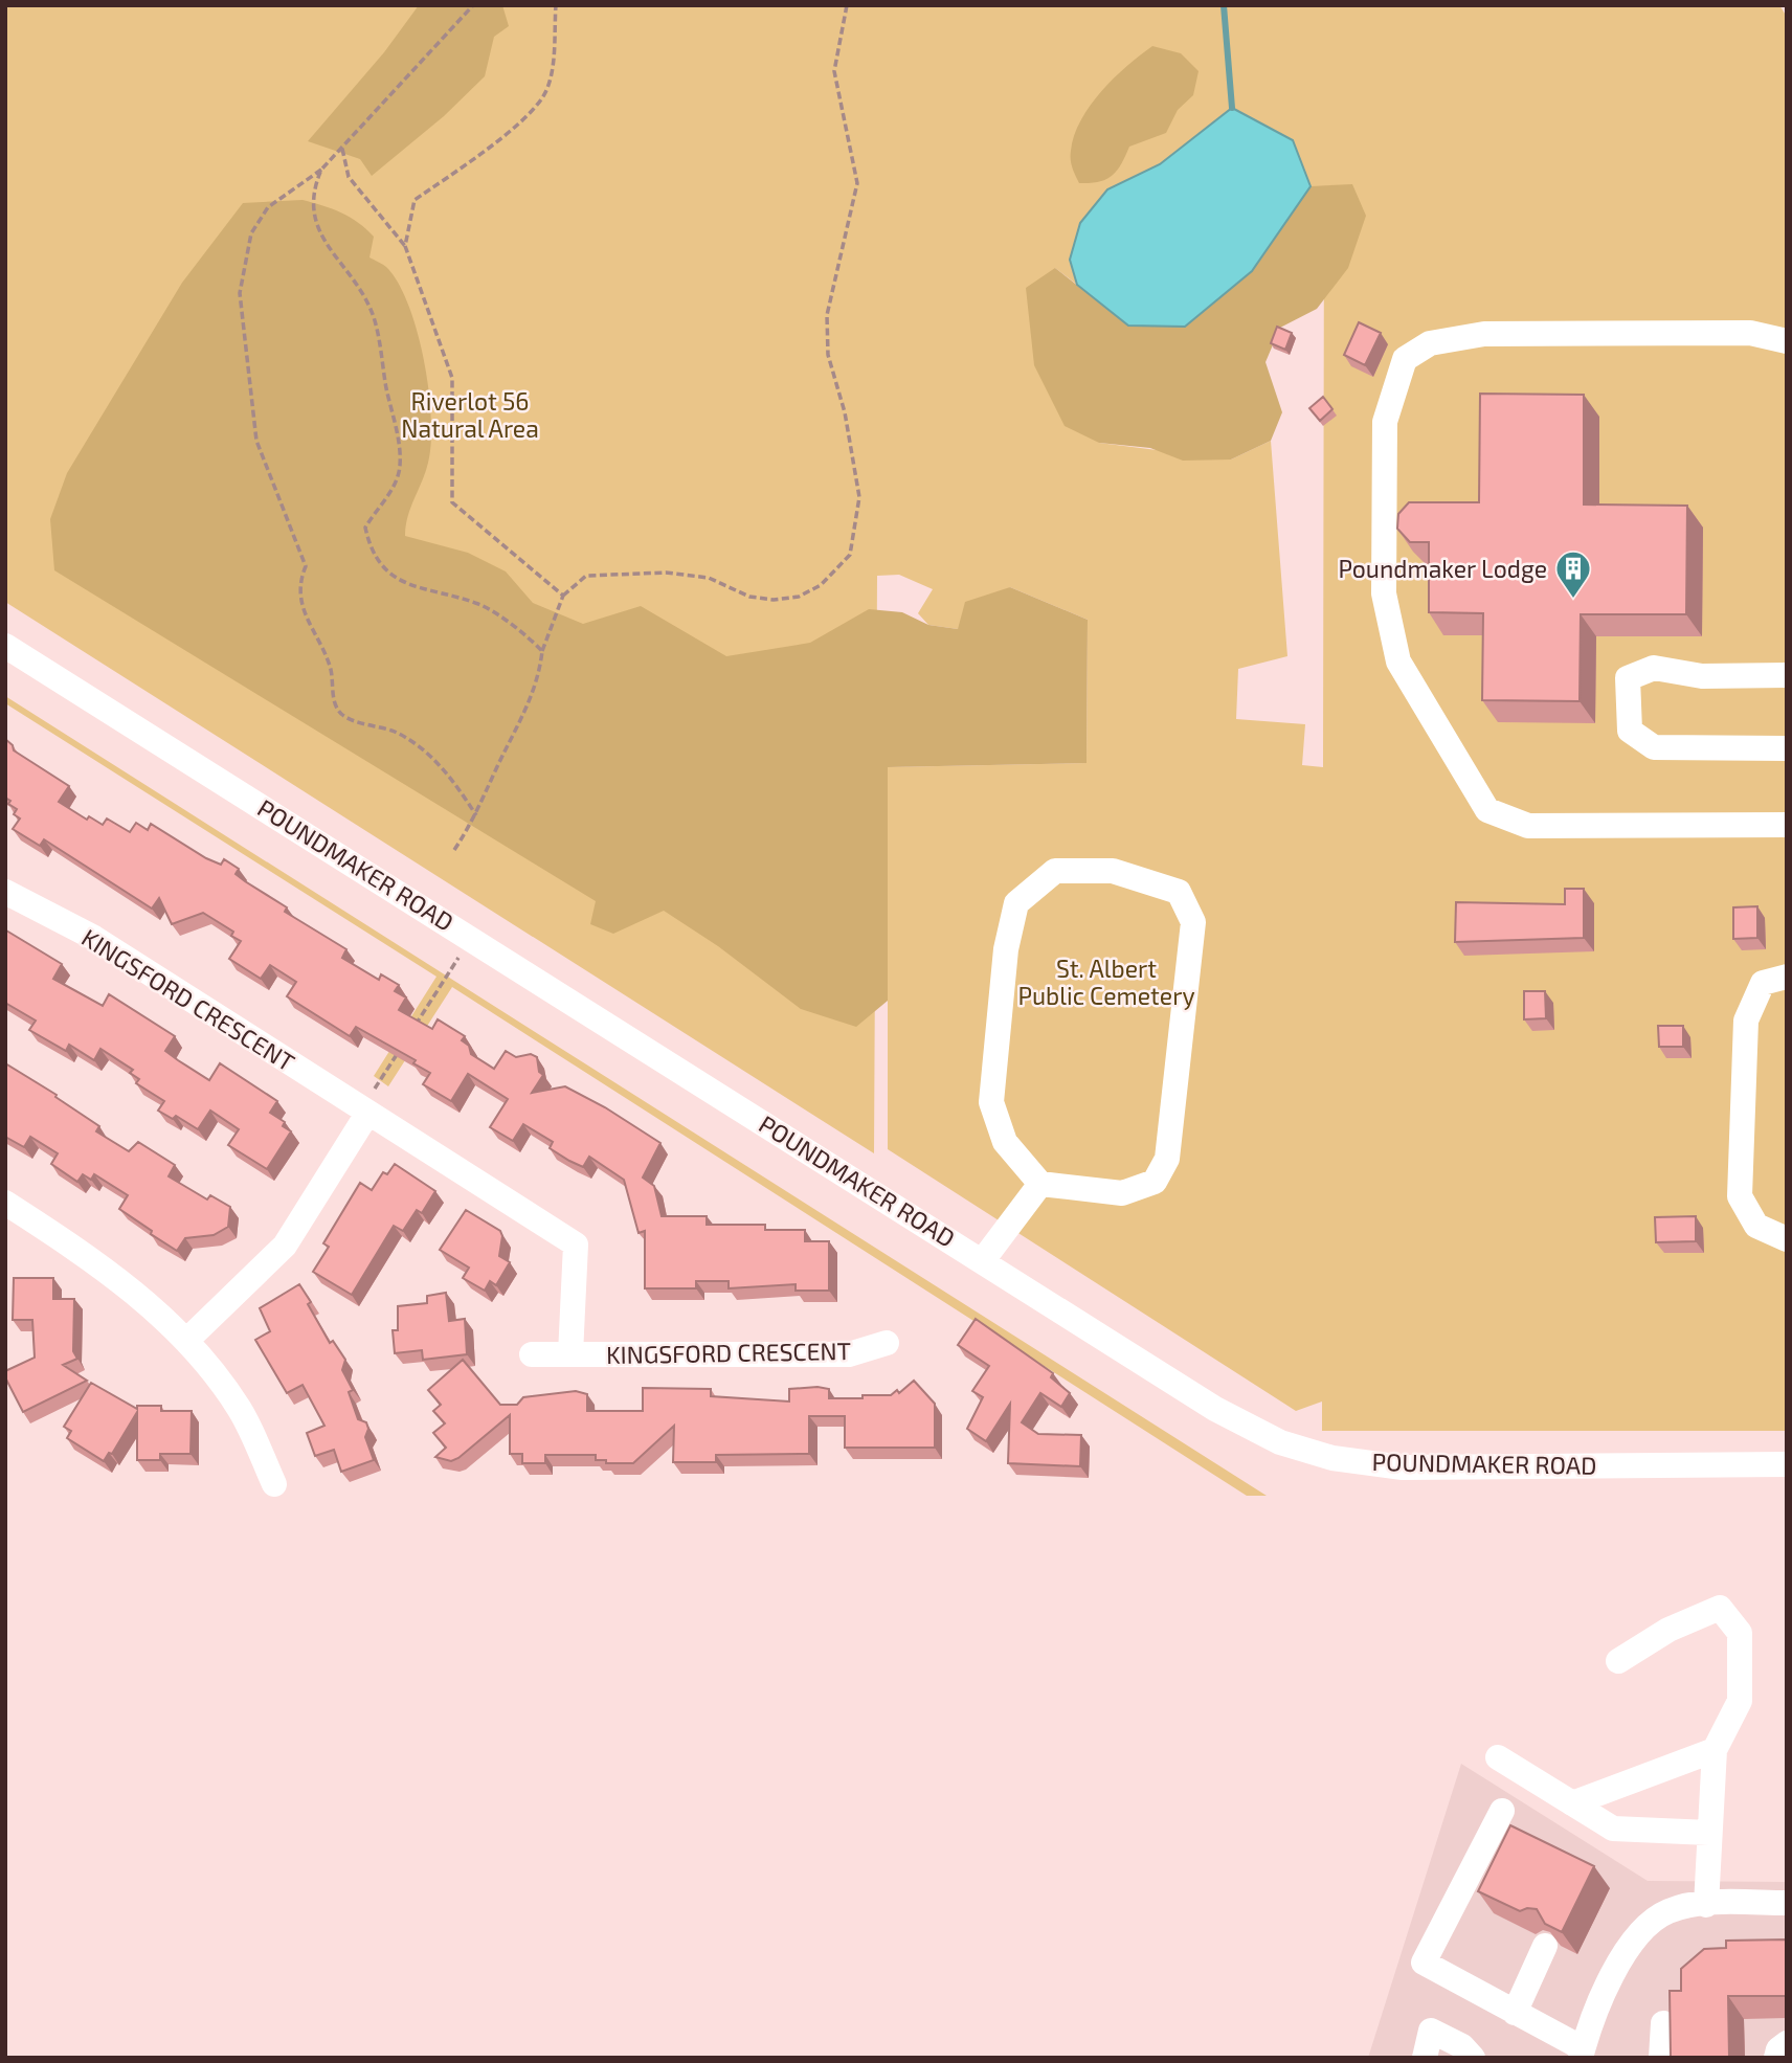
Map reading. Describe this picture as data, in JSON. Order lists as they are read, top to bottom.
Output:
{
  "streets": {
    "street": ["POUNDMAKER ROAD", "KINGSFORD CRESCENT"]
  },
  "parks": ["Riverlot 56 Natural Area", "St. Albert Public Cemetery"],
  "places": {
    "building": ["Poundmaker Lodge"]
  }
}
